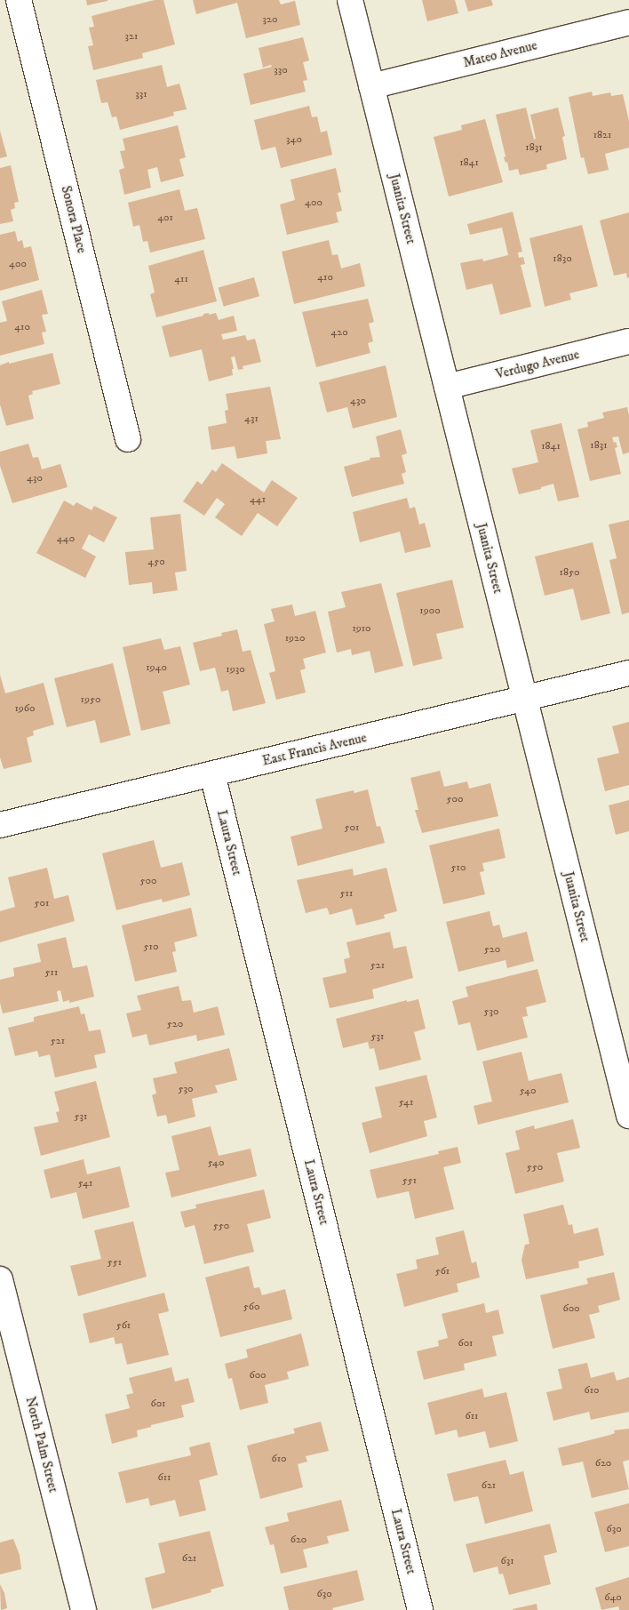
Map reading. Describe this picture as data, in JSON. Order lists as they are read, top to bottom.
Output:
{
  "streets": {
    "street": [
      "Mateo Avenue",
      "Juanita Street",
      "Sonora Place",
      "Verdugo Avenue",
      "East Francis Avenue",
      "Laura Street",
      "North Palm Street"
    ]
  },
  "crossings": [
    ["Mateo Avenue", "Juanita Street"],
    ["Juanita Street", "Verdugo Avenue"],
    ["Juanita Street", "East Francis Avenue"],
    ["East Francis Avenue", "Laura Street"]
  ],
  "house_numbers": [
    "320",
    "321",
    "330",
    "331",
    "1821",
    "340",
    "1831",
    "1841",
    "400",
    "401",
    "1830",
    "400",
    "410",
    "411",
    "410",
    "420",
    "430",
    "431",
    "1831",
    "1841",
    "430",
    "441",
    "440",
    "450",
    "1850",
    "1900",
    "1910",
    "1920",
    "1940",
    "1930",
    "1950",
    "1960",
    "500",
    "501",
    "510",
    "500",
    "511",
    "501",
    "510",
    "520",
    "521",
    "511",
    "530",
    "520",
    "531",
    "521",
    "530",
    "540",
    "541",
    "531",
    "540",
    "550",
    "551",
    "541",
    "550",
    "551",
    "561",
    "560",
    "600",
    "561",
    "601",
    "600",
    "610",
    "601",
    "611",
    "610",
    "620",
    "611",
    "621",
    "630",
    "620",
    "621",
    "631",
    "630",
    "640"
  ]
}
